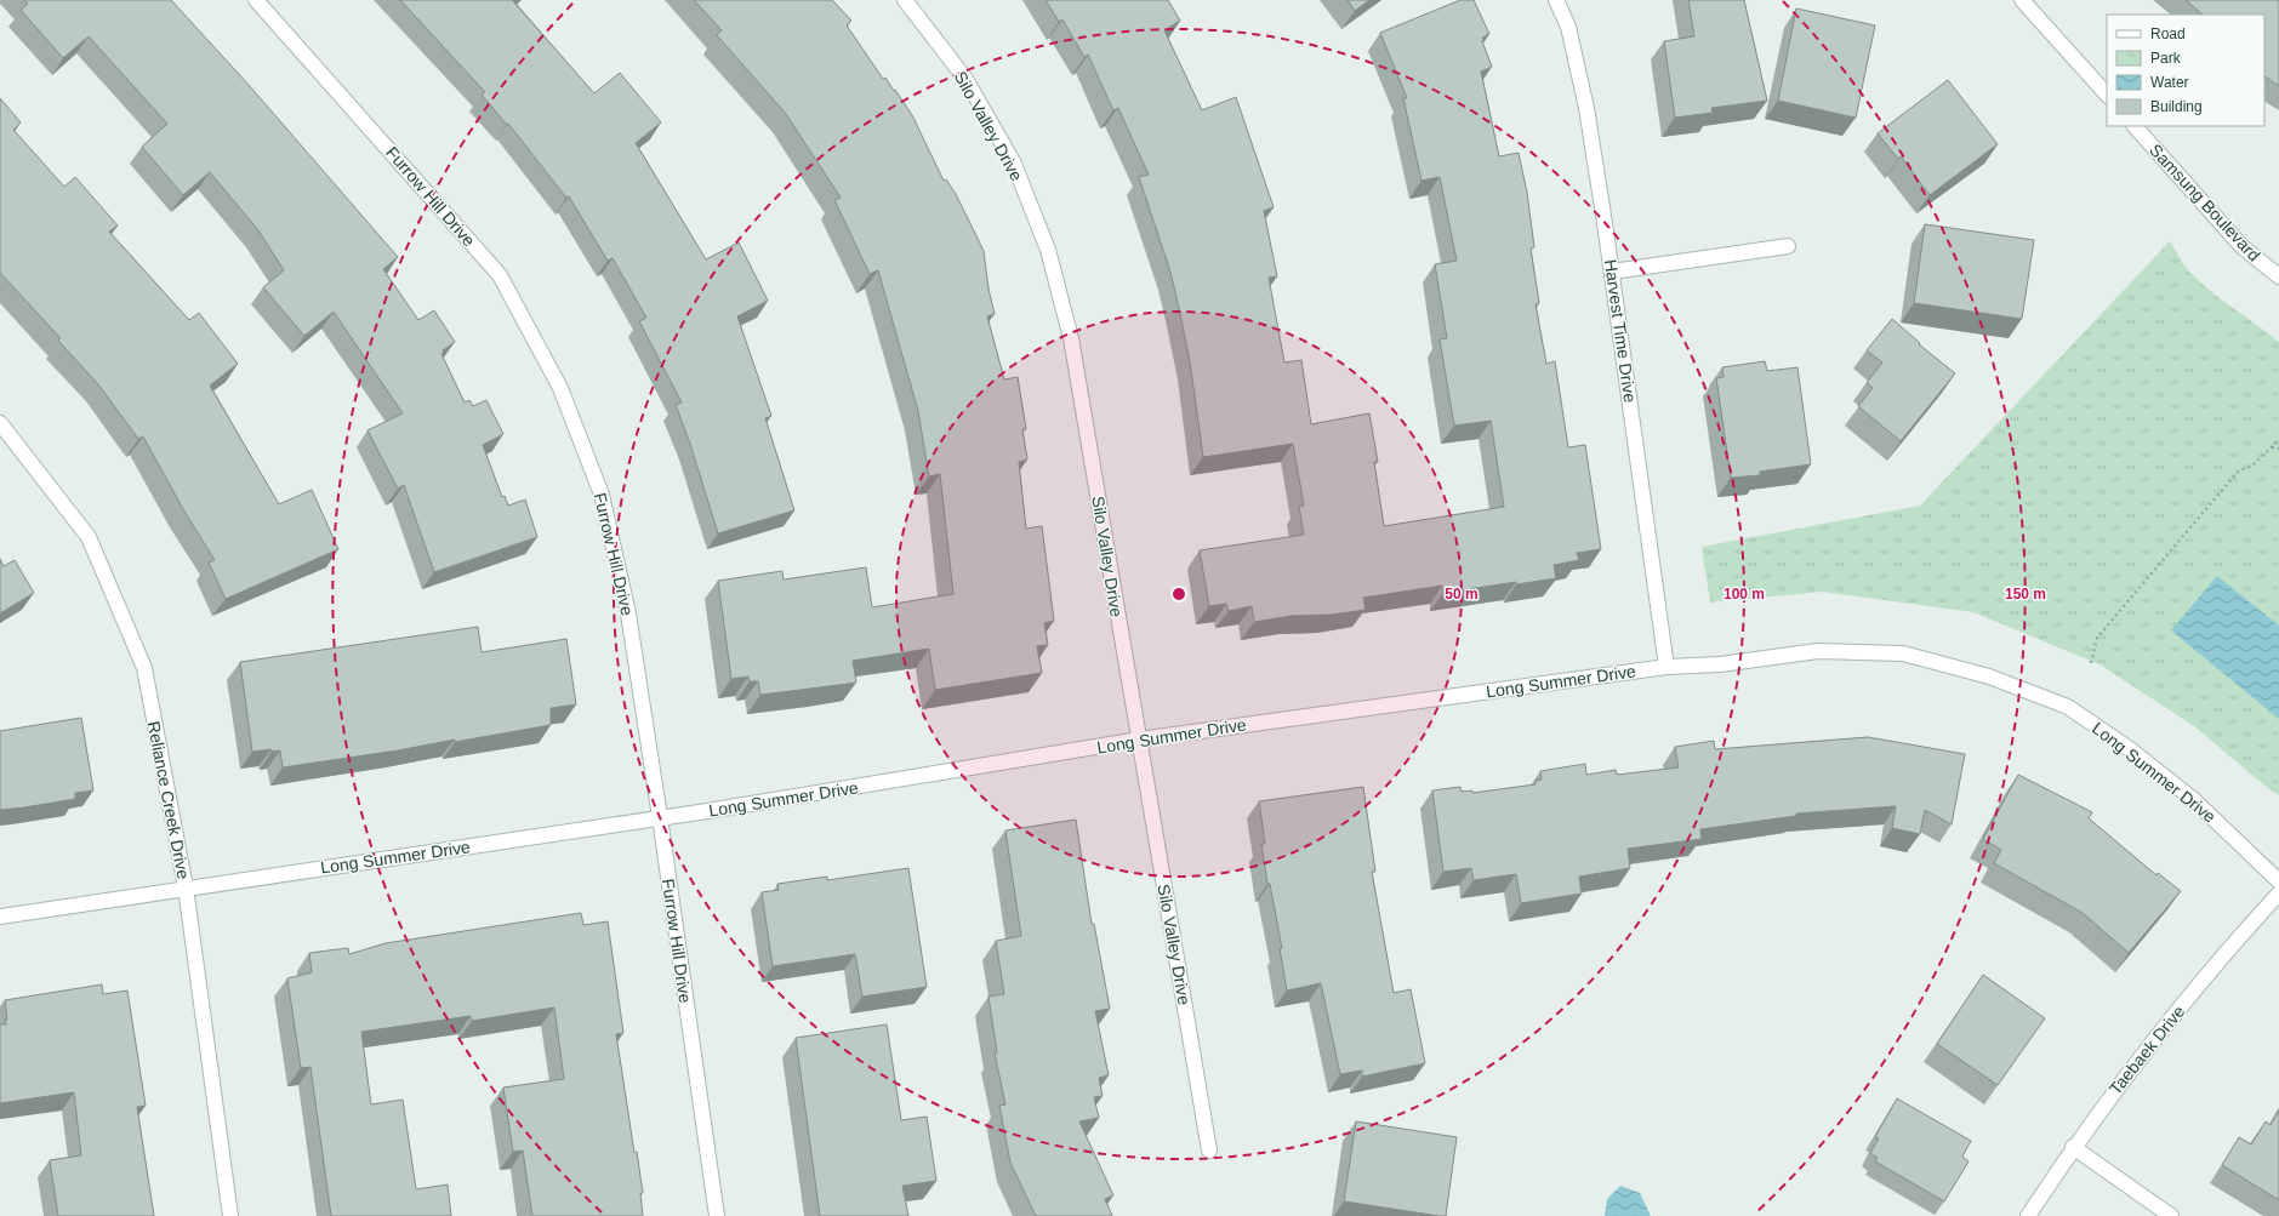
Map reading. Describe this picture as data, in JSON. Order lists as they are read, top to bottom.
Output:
{
  "streets": {
    "street": [
      "Silo Valley Drive",
      "Furrow Hill Drive",
      "Samsung Boulevard",
      "Harvest Time Drive",
      "Long Summer Drive",
      "Reliance Creek Drive",
      "Taebaek Drive"
    ]
  },
  "crossings": [
    ["Silo Valley Drive", "Long Summer Drive"],
    ["Furrow Hill Drive", "Long Summer Drive"],
    ["Harvest Time Drive", "Long Summer Drive"],
    ["Long Summer Drive", "Reliance Creek Drive"]
  ],
  "legend": [
    "Road",
    "Park",
    "Water",
    "Building"
  ],
  "rings": ["50 m", "100 m", "150 m"]
}
